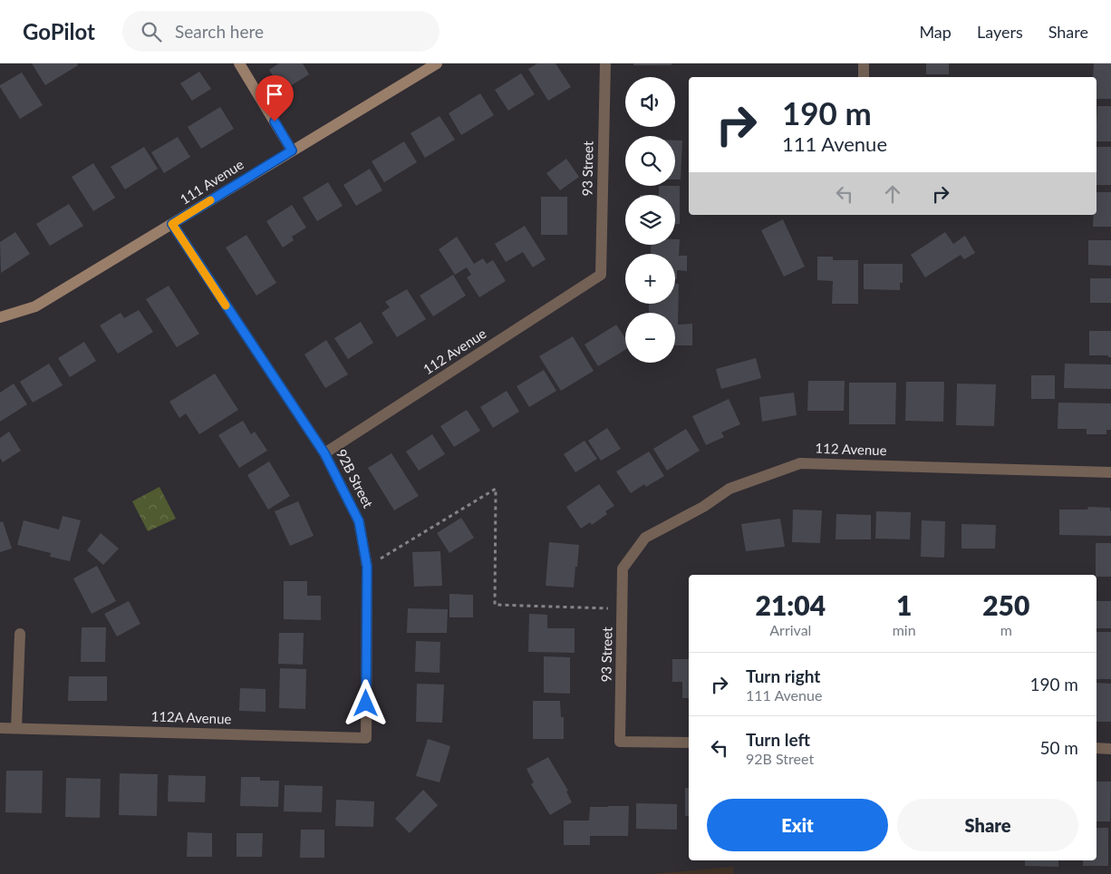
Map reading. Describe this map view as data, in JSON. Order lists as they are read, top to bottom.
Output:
{
  "streets": {
    "street": [
      "93 Street",
      "111 Avenue",
      "112 Avenue",
      "92B Street",
      "112A Avenue"
    ]
  },
  "crossings": [
    ["93 Street", "112 Avenue"],
    ["111 Avenue", "92B Street"],
    ["112 Avenue", "92B Street"],
    ["92B Street", "112A Avenue"]
  ],
  "page": {
    "header": "GoPilot",
    "search": "Search here",
    "nav": ["Map", "Layers", "Share"],
    "map_buttons": ["+", "−"],
    "turn": ["190 m", "111 Avenue"],
    "eta": [
      "21:04",
      "Arrival",
      "1",
      "min",
      "250",
      "m"
    ],
    "list": [
      {
        "name": "Turn right",
        "note": "111 Avenue",
        "value": "190 m"
      },
      {
        "name": "Turn left",
        "note": "92B Street",
        "value": "50 m"
      }
    ],
    "buttons": ["Exit", "Share"]
  }
}
